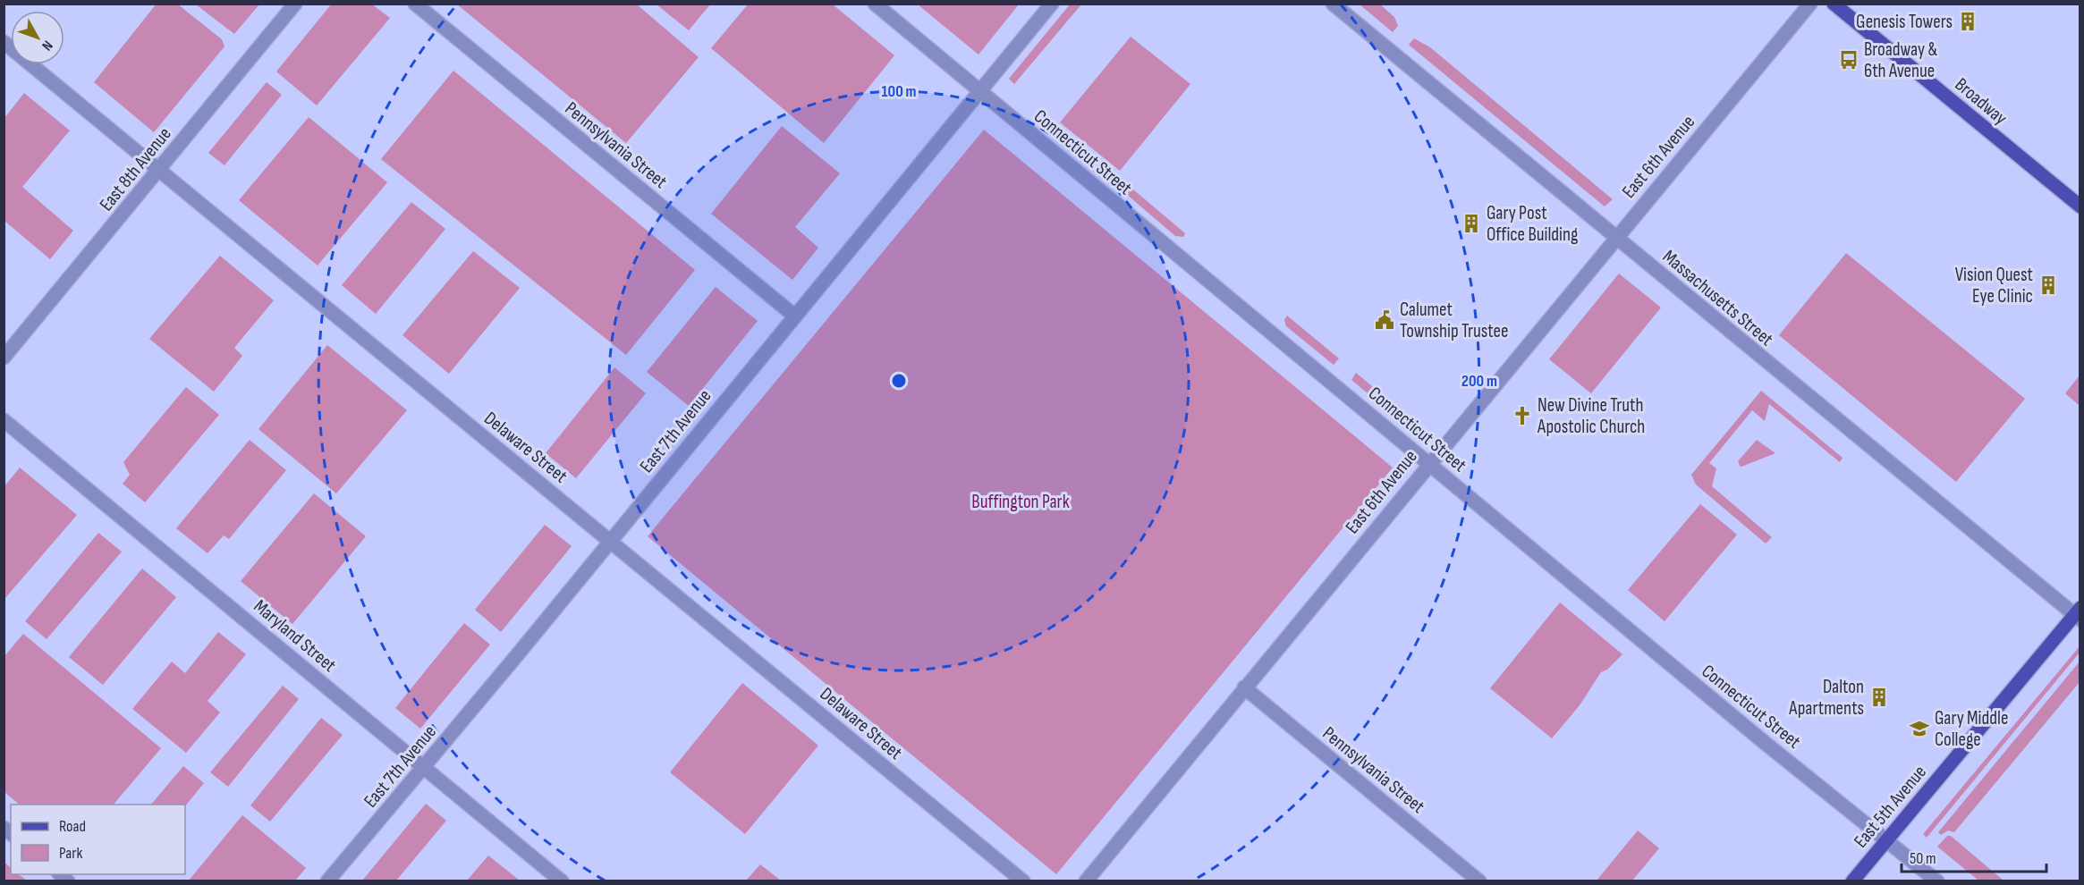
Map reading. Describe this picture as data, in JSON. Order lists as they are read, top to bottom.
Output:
{
  "streets": {
    "main road": ["Broadway", "East 5th Avenue"],
    "street": [
      "Pennsylvania Street",
      "Connecticut Street",
      "East 6th Avenue",
      "East 8th Avenue",
      "Massachusetts Street",
      "East 7th Avenue",
      "Delaware Street",
      "Maryland Street"
    ]
  },
  "crossings": [
    ["Pennsylvania Street", "East 6th Avenue"],
    ["Pennsylvania Street", "East 7th Avenue"],
    ["Connecticut Street", "East 6th Avenue"],
    ["Connecticut Street", "East 7th Avenue"],
    ["Connecticut Street", "East 5th Avenue"],
    ["East 6th Avenue", "Massachusetts Street"],
    ["East 8th Avenue", "Delaware Street"],
    ["Massachusetts Street", "East 5th Avenue"],
    ["East 7th Avenue", "Delaware Street"],
    ["East 7th Avenue", "Maryland Street"]
  ],
  "parks": ["Buffington Park"],
  "places": {
    "building": [
      "Genesis Towers",
      "Gary Post Office Building",
      "Vision Quest Eye Clinic",
      "Dalton Apartments"
    ],
    "bus stop": ["Broadway & 6th Avenue"],
    "public building": ["Calumet Township Trustee"],
    "church": ["New Divine Truth Apostolic Church"],
    "school or university": ["Gary Middle College"]
  },
  "legend": ["Road", "Park"],
  "scale_bar": "50 m",
  "north": "bottom right",
  "rings": ["100 m", "200 m"]
}
